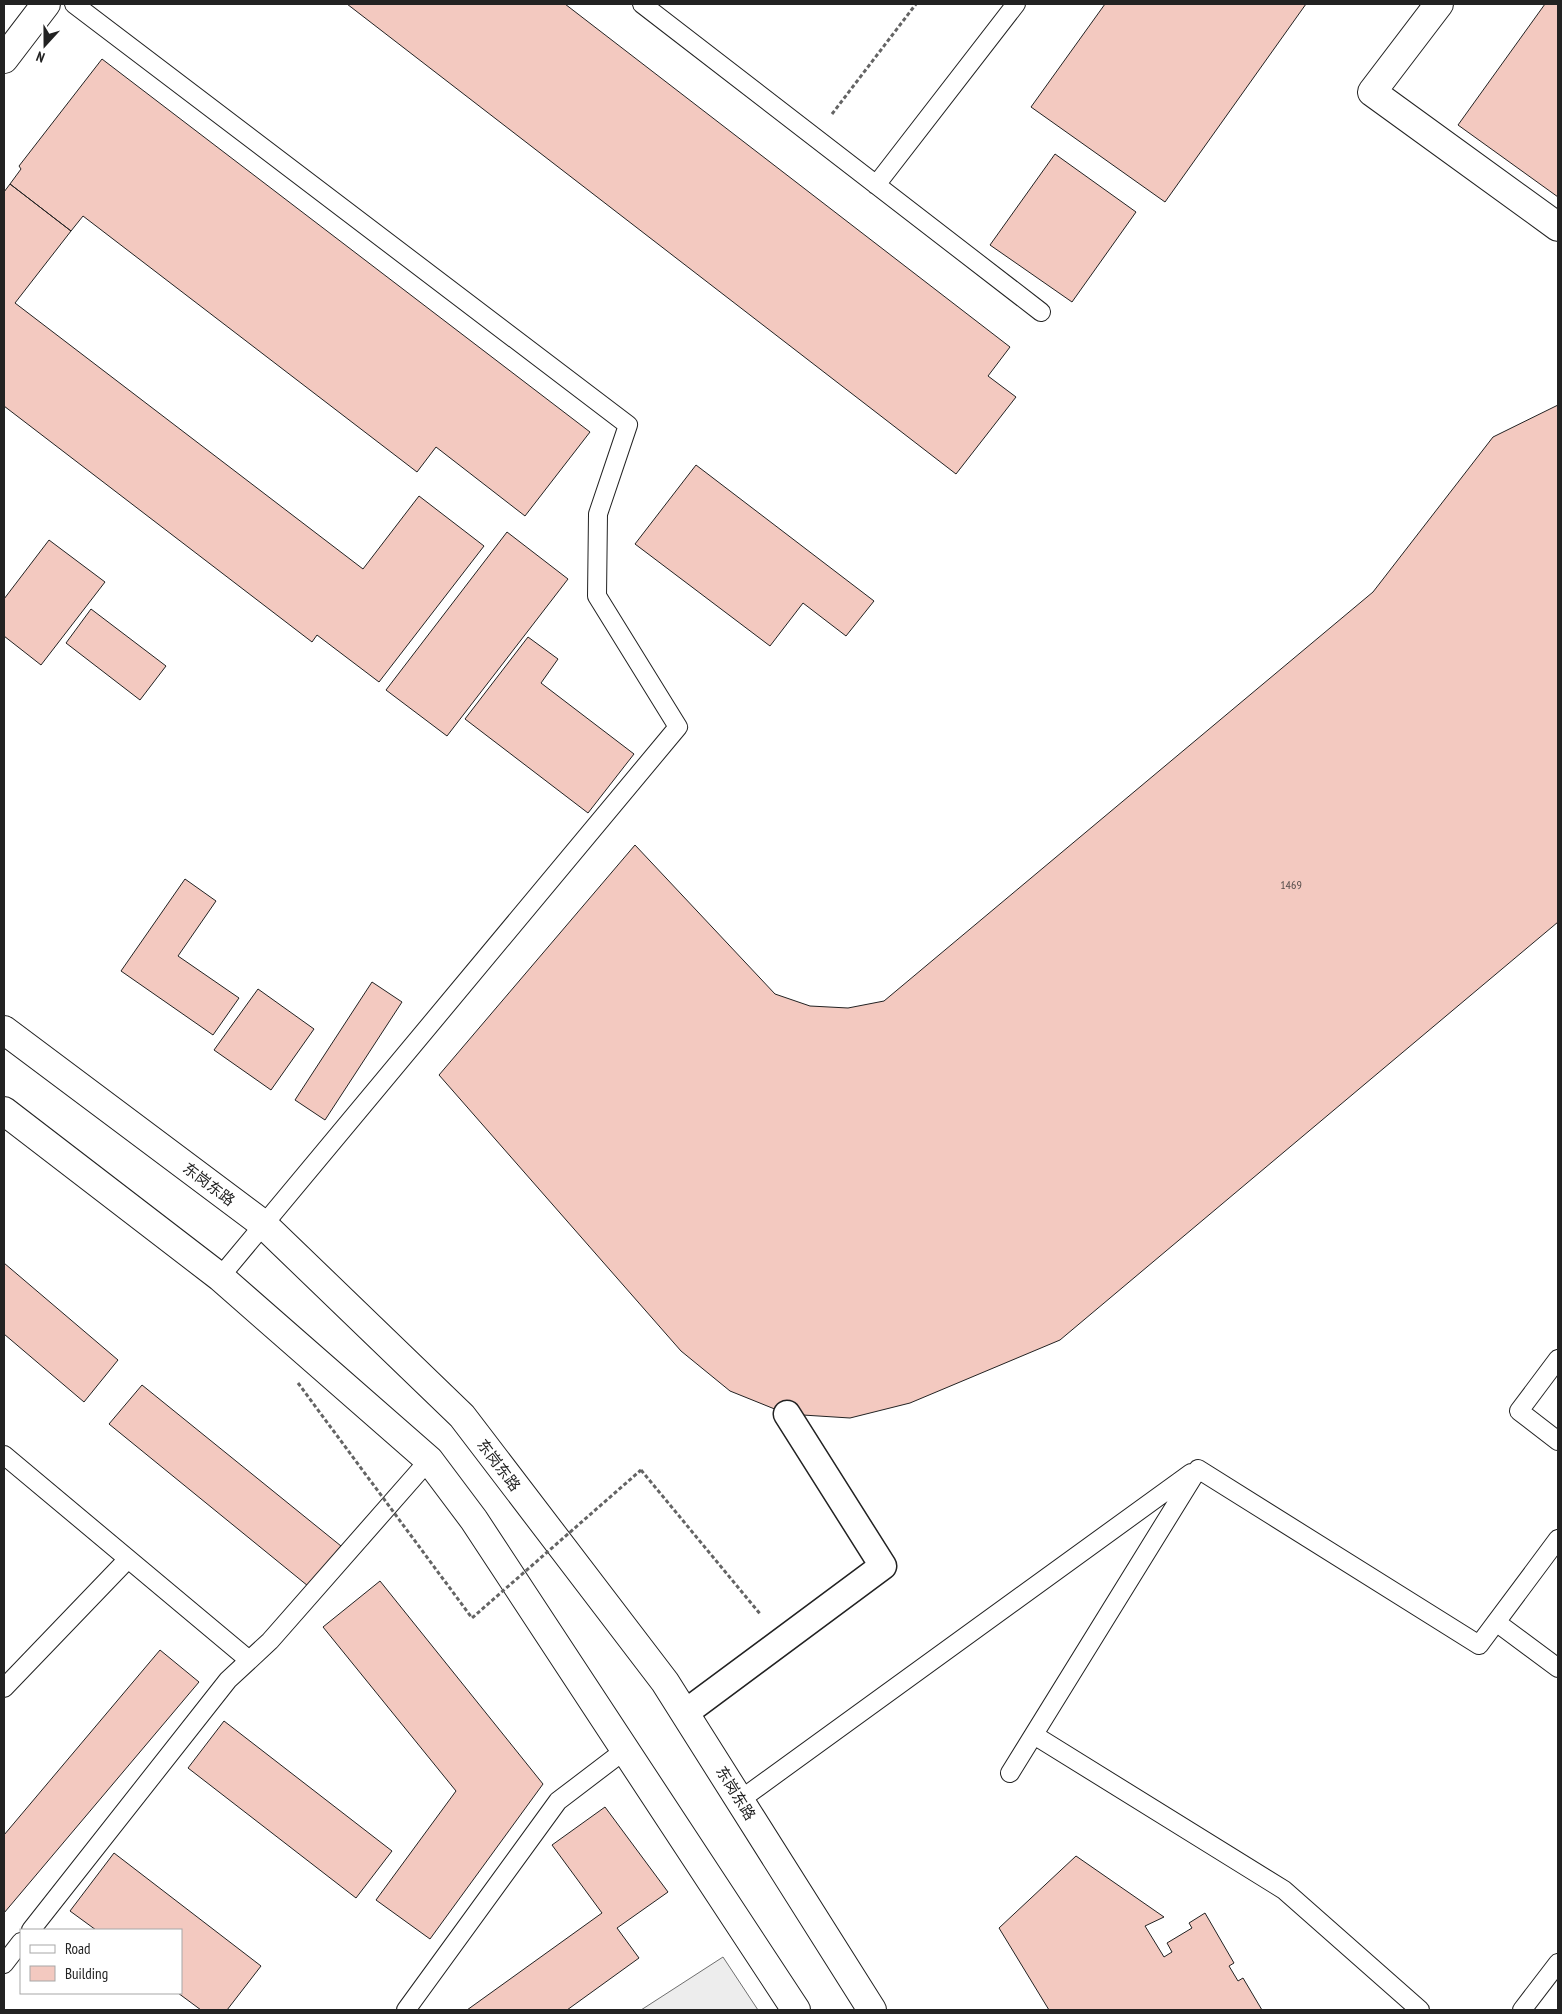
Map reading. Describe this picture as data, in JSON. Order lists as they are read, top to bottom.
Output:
{
  "streets": {
    "main road": ["东岗东路"]
  },
  "house_numbers": ["1469"],
  "legend": ["Road", "Building"],
  "north": "bottom"
}
